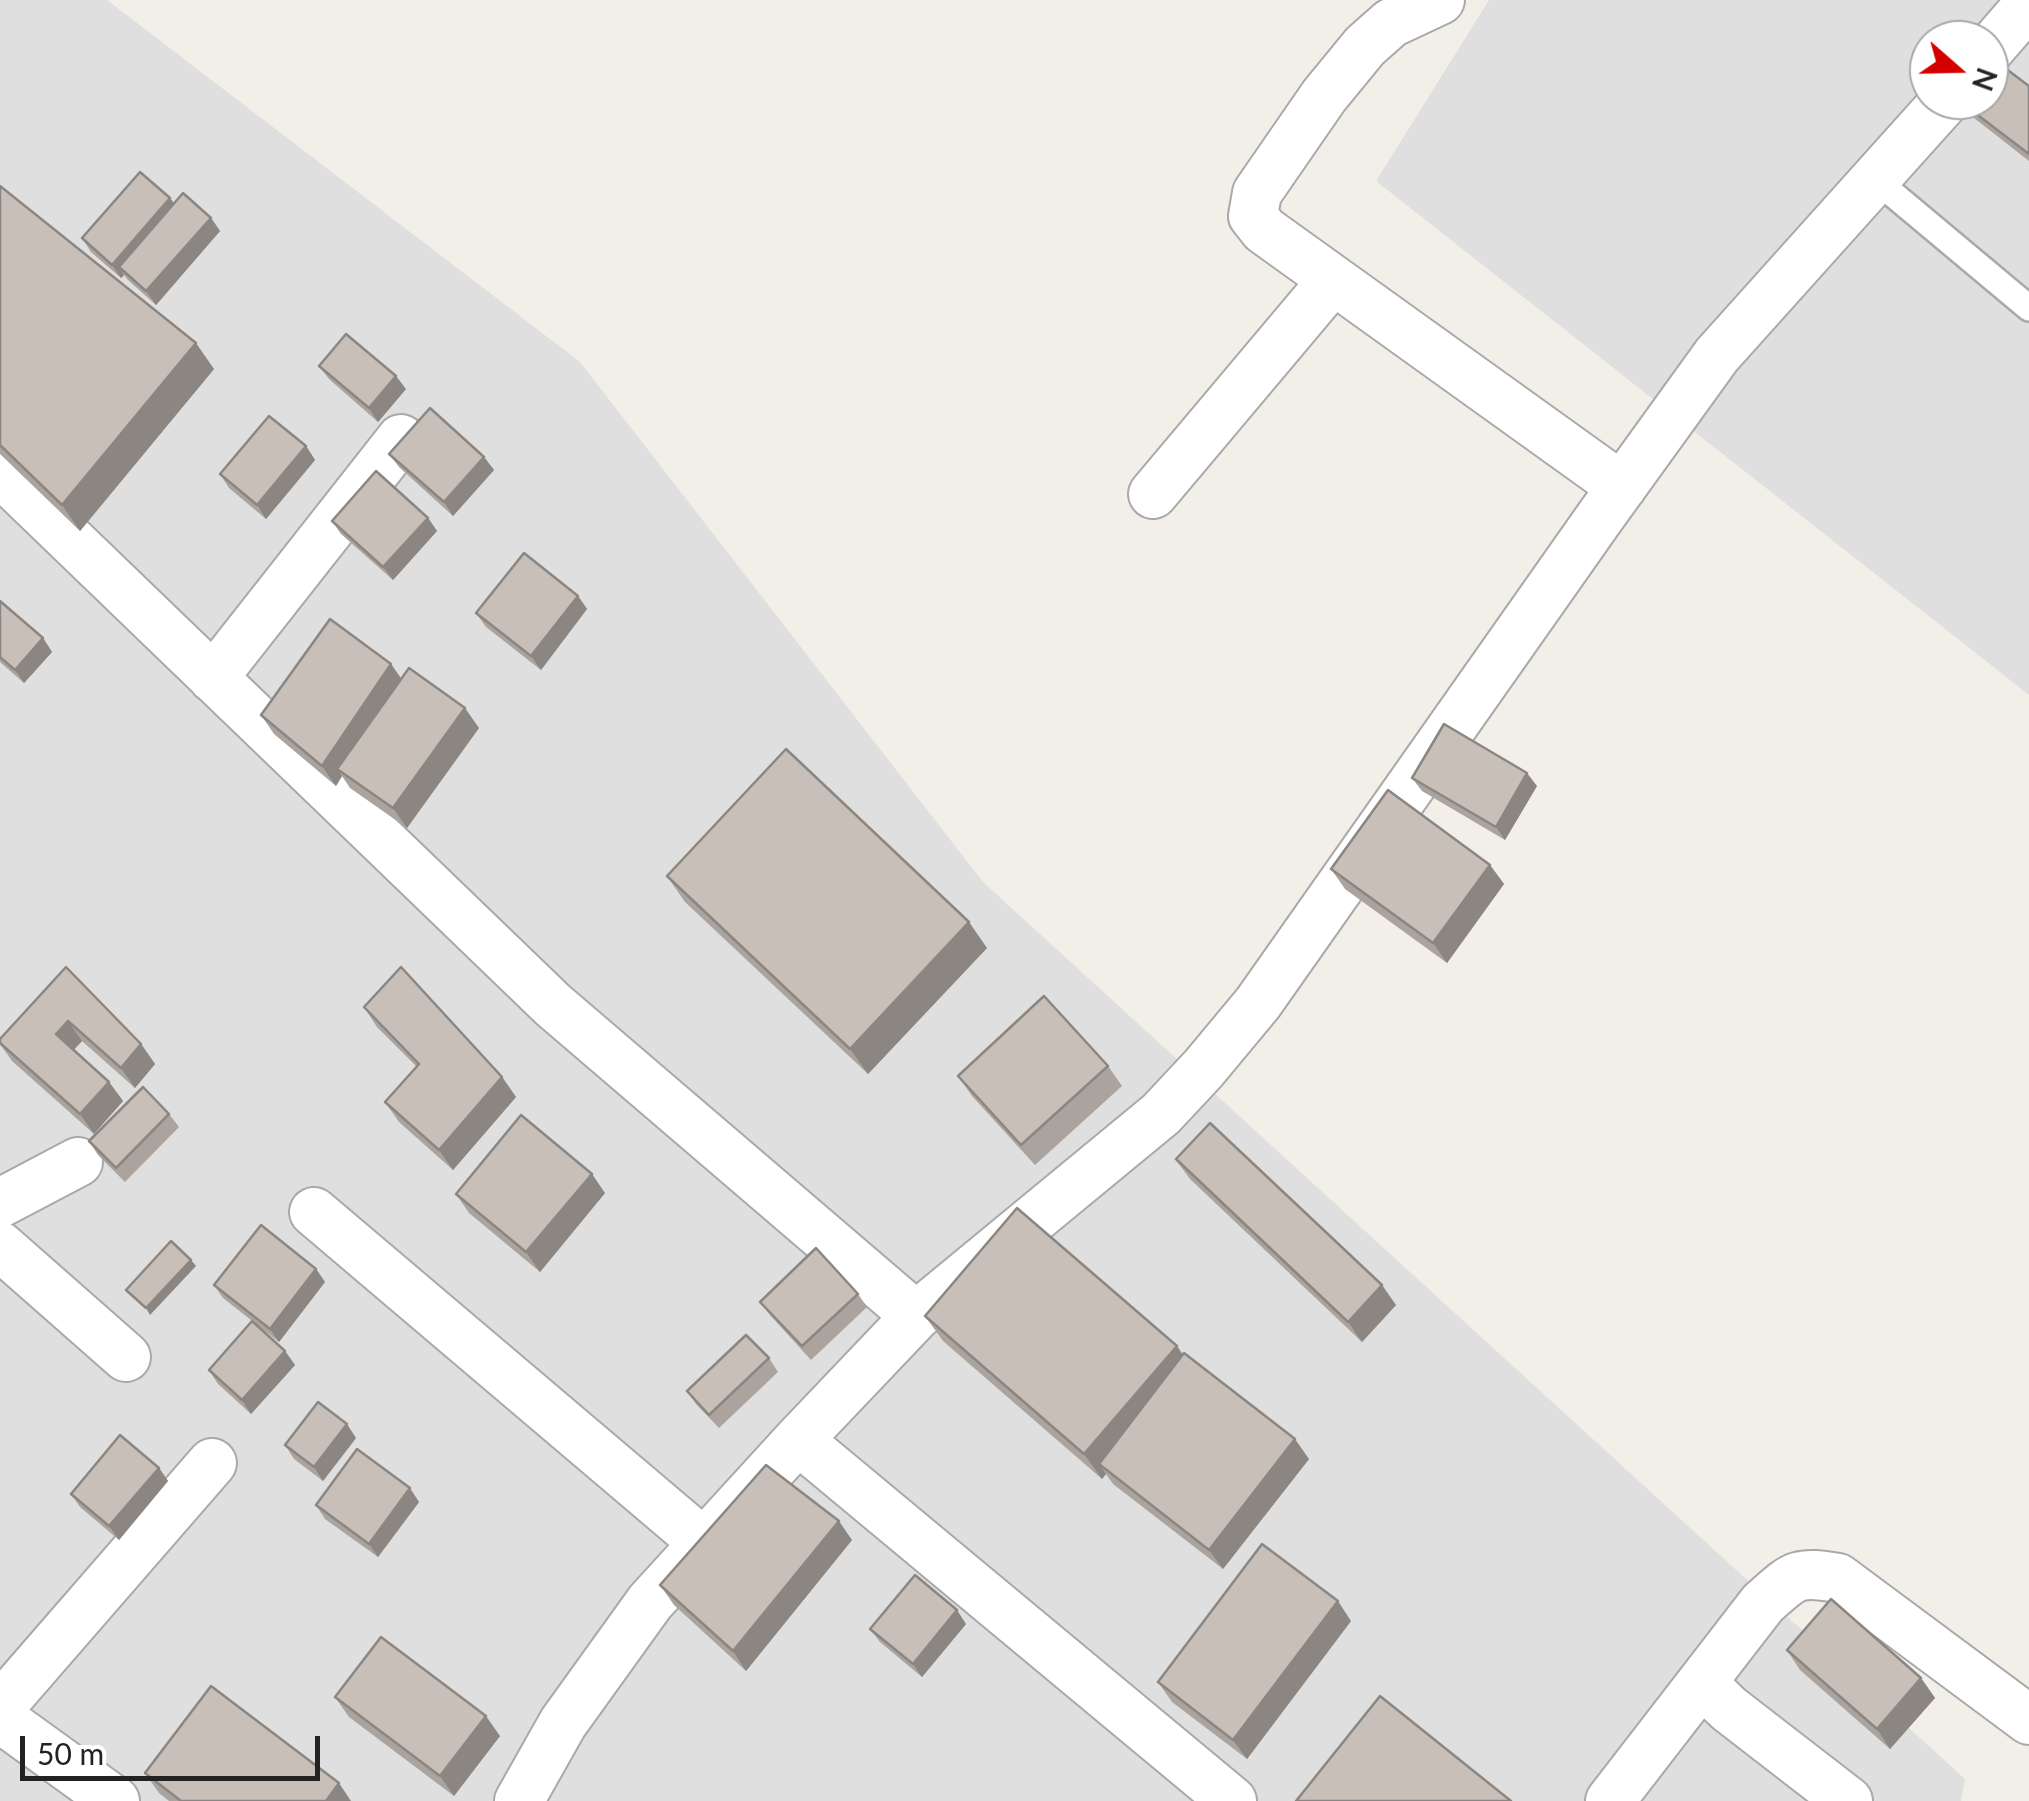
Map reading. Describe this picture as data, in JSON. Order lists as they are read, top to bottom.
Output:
{
  "scale_bar": "50 m",
  "north": "right"
}
